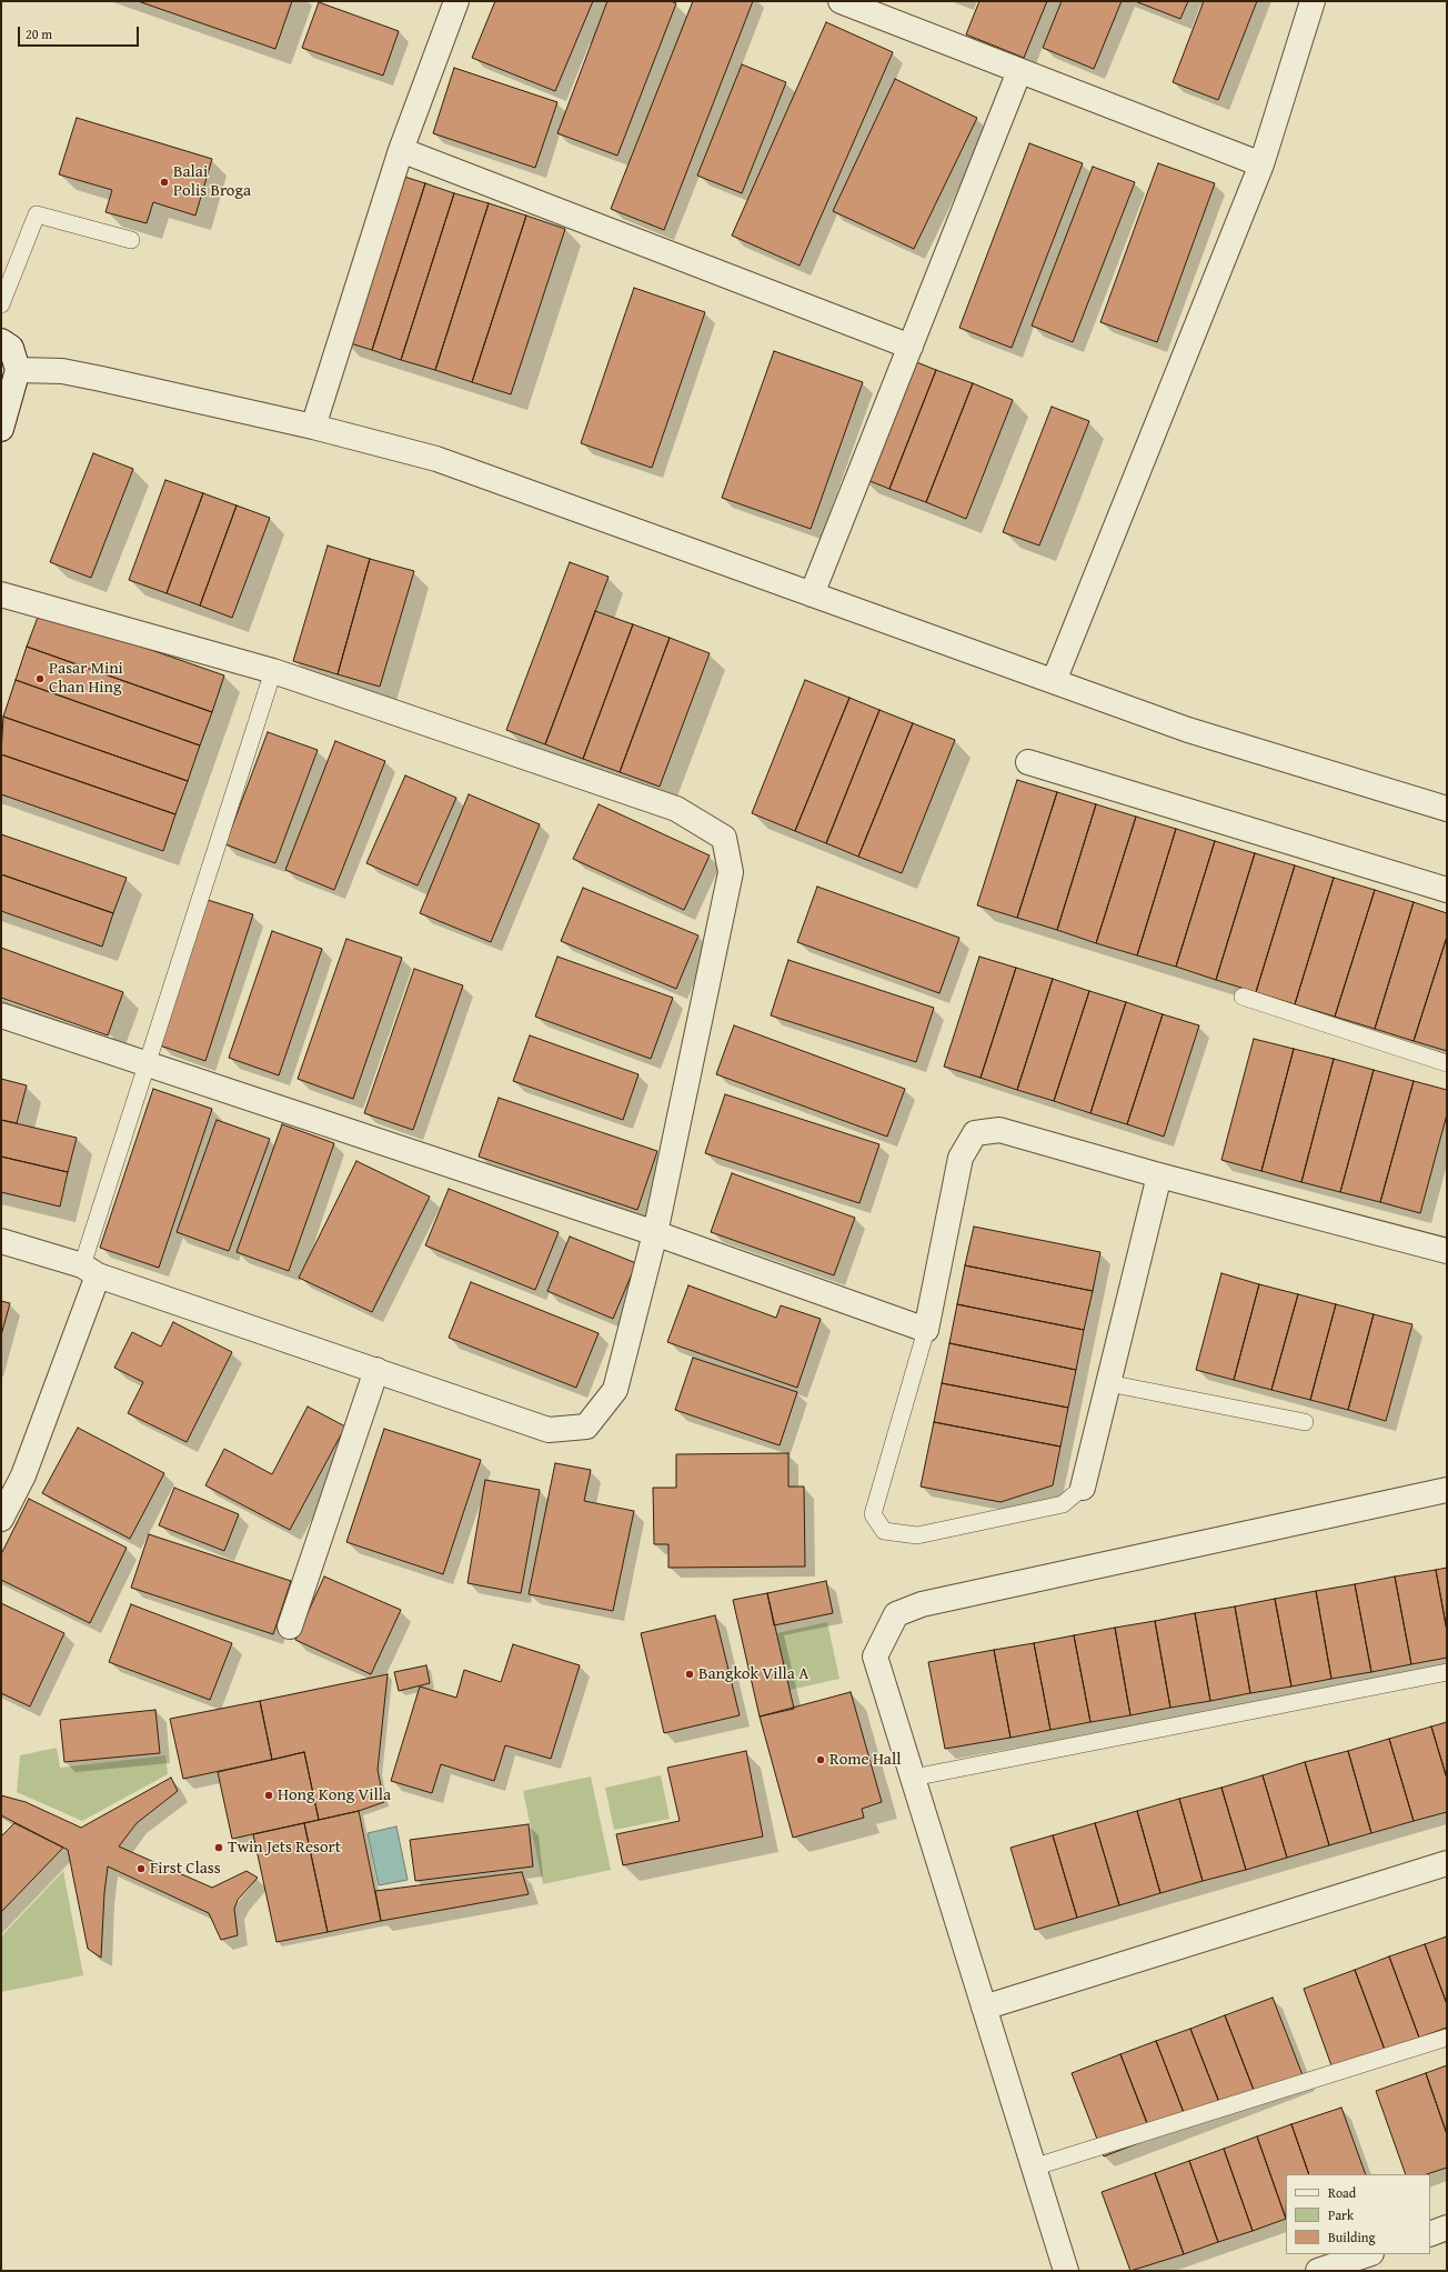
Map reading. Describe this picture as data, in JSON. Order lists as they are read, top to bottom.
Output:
{
  "places": [
    "Balai Polis Broga",
    "Pasar Mini Chan Hing",
    "Bangkok Villa A",
    "Rome Hall",
    "Hong Kong Villa",
    "Twin Jets Resort",
    "First Class"
  ],
  "legend": ["Road", "Park", "Building"],
  "scale_bar": "20 m"
}
